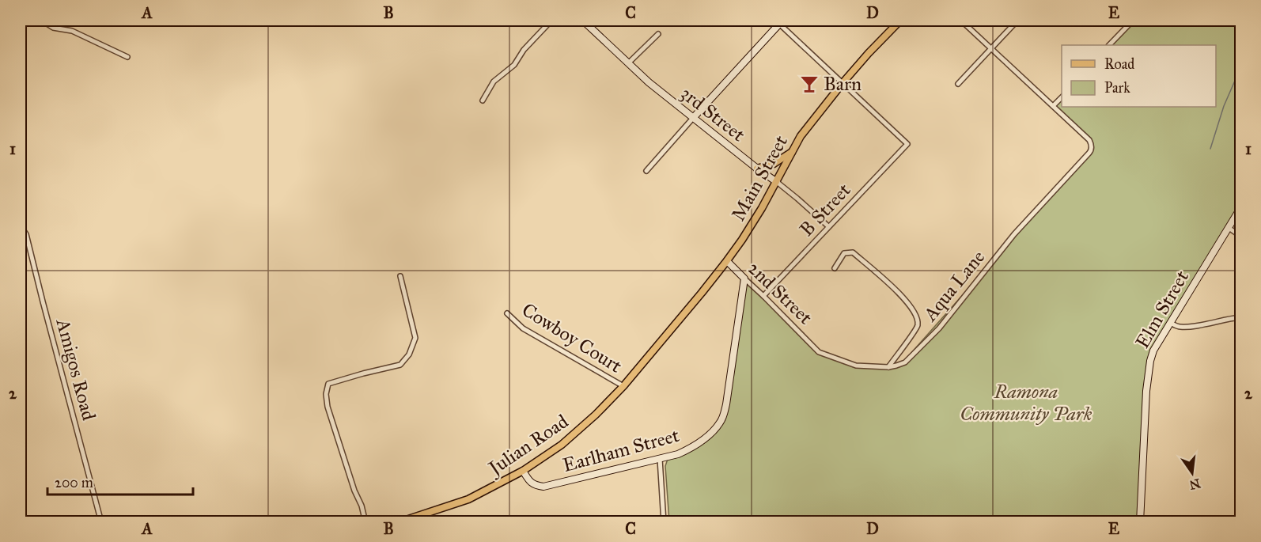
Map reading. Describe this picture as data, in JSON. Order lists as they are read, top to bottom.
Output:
{
  "streets": {
    "main road": ["Main Street", "Julian Road"],
    "street": [
      "3rd Street",
      "B Street",
      "Aqua Lane",
      "2nd Street",
      "Elm Street",
      "Cowboy Court",
      "Amigos Road",
      "Earlham Street"
    ]
  },
  "crossings": [
    ["3rd Street", "Main Street"],
    ["3rd Street", "B Street"],
    ["Main Street", "B Street"],
    ["Main Street", "2nd Street"],
    ["Main Street", "Julian Road"],
    ["B Street", "2nd Street"],
    ["Aqua Lane", "2nd Street"],
    ["2nd Street", "Earlham Street"],
    ["Cowboy Court", "Julian Road"],
    ["Julian Road", "Earlham Street"]
  ],
  "parks": ["Ramona Community Park"],
  "places": {
    "bar": ["Barn"]
  },
  "legend": ["Road", "Park"],
  "scale_bar": "200 m",
  "north": "bottom",
  "grid": {
    "columns": [
      "A",
      "B",
      "C",
      "D",
      "E"
    ],
    "rows": ["1", "2"]
  }
}
